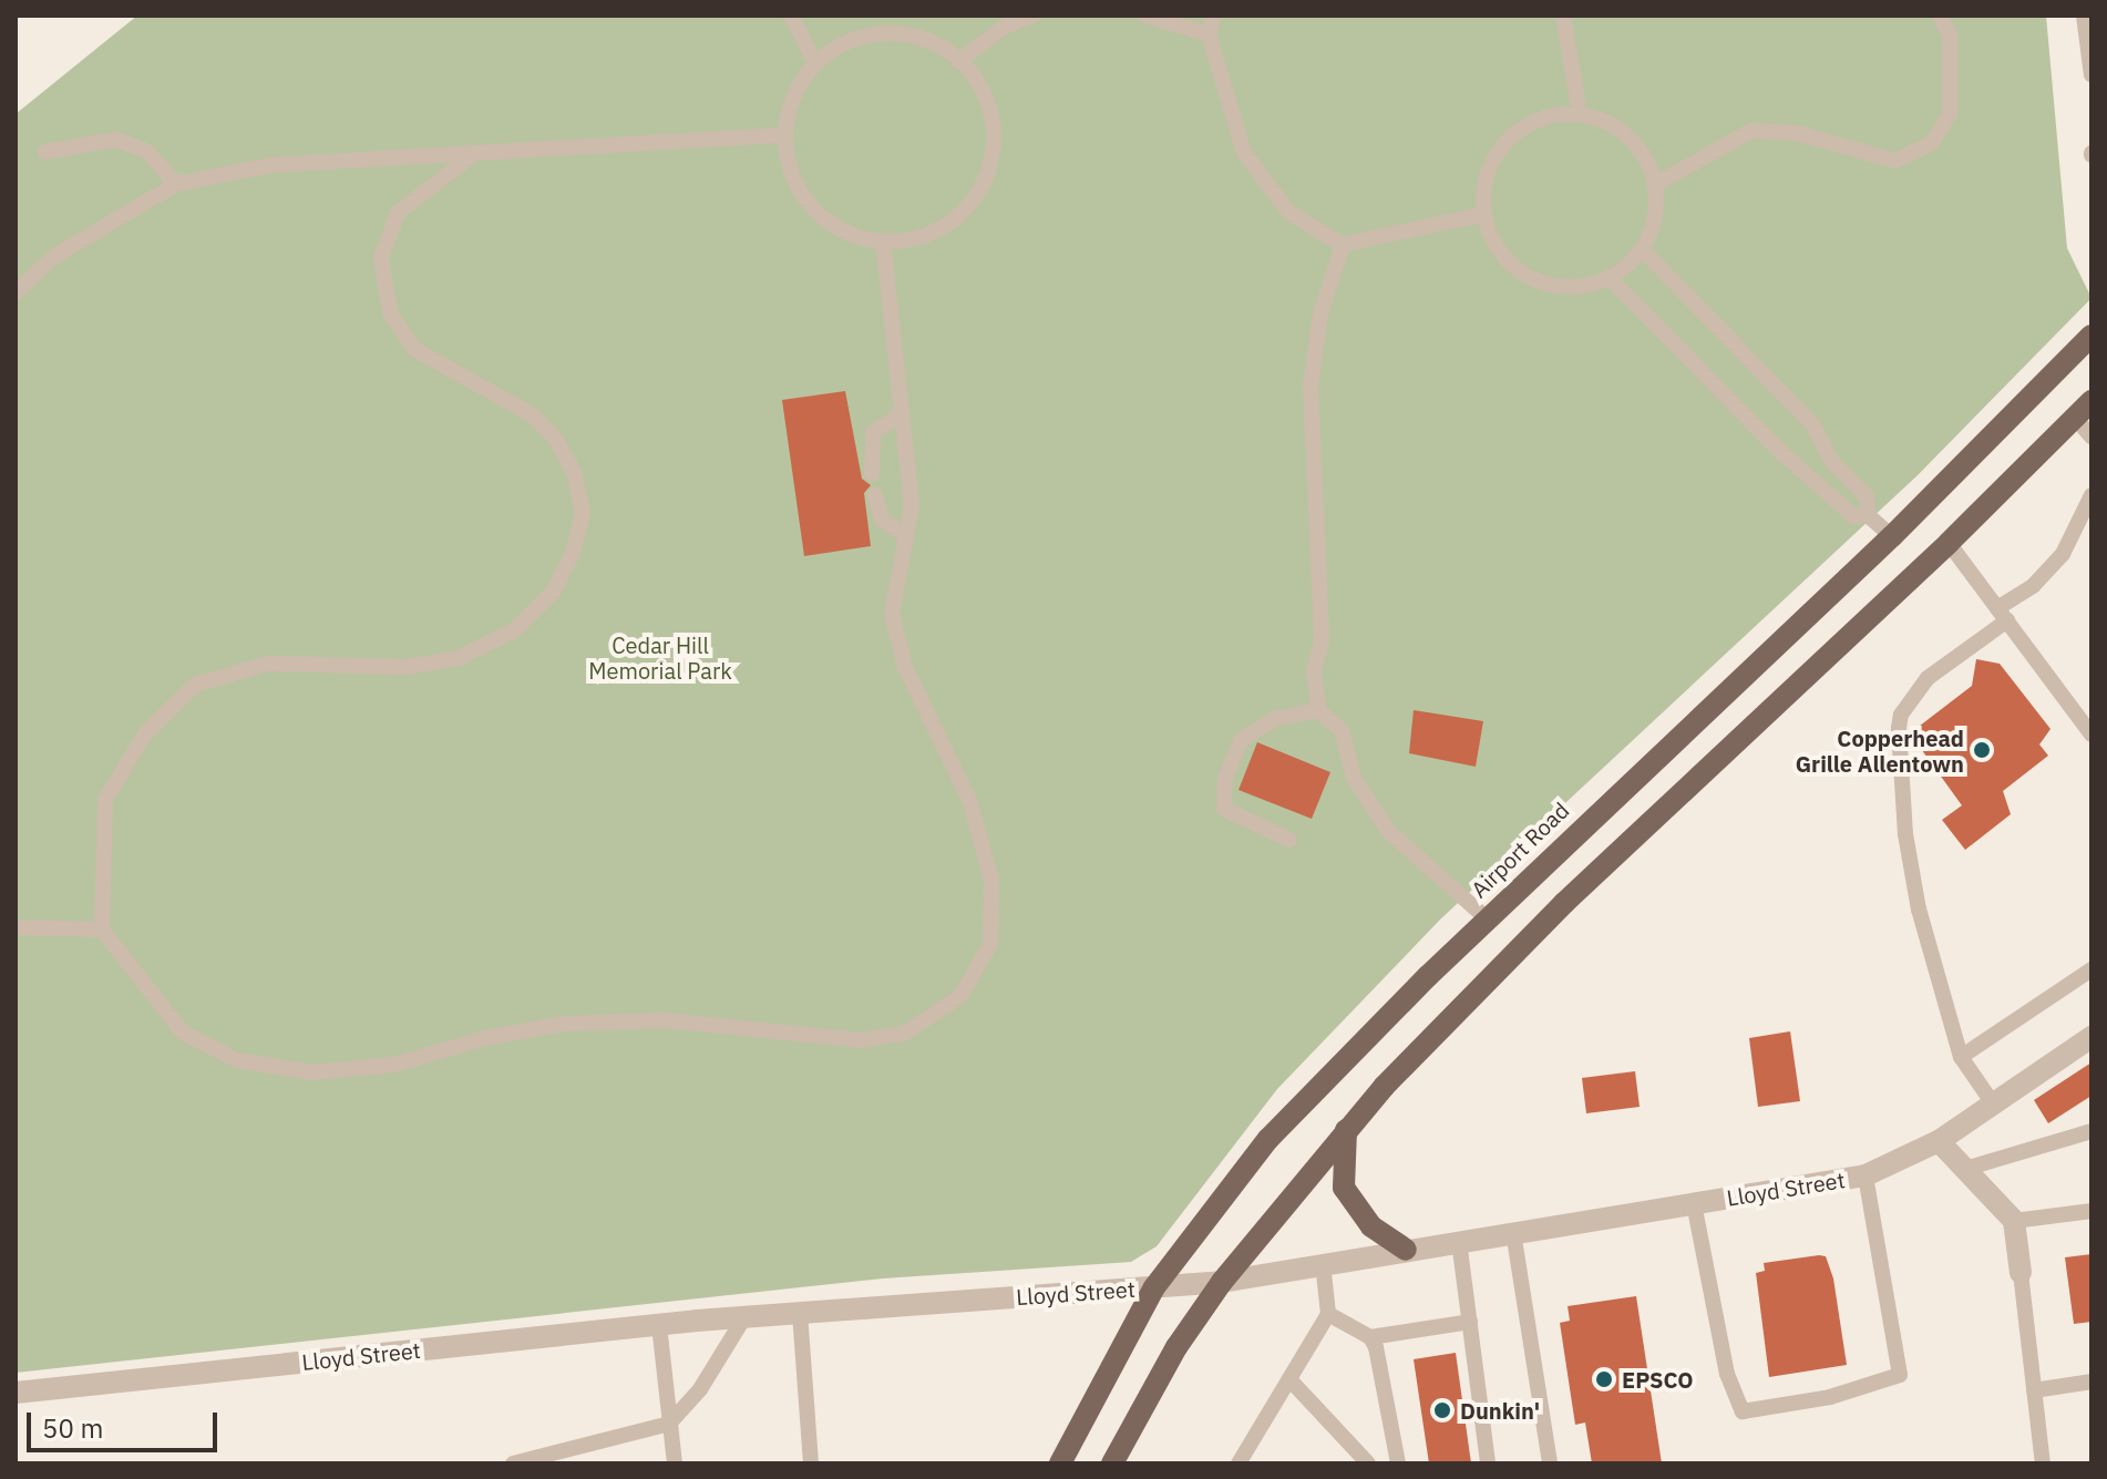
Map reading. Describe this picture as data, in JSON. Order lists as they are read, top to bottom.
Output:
{
  "streets": {
    "main road": ["Airport Road"],
    "street": ["Lloyd Street"]
  },
  "crossings": [
    ["Airport Road", "Lloyd Street"]
  ],
  "parks": ["Cedar Hill Memorial Park"],
  "places": ["Copperhead Grille Allentown", "EPSCO", "Dunkin'"],
  "scale_bar": "50 m"
}
